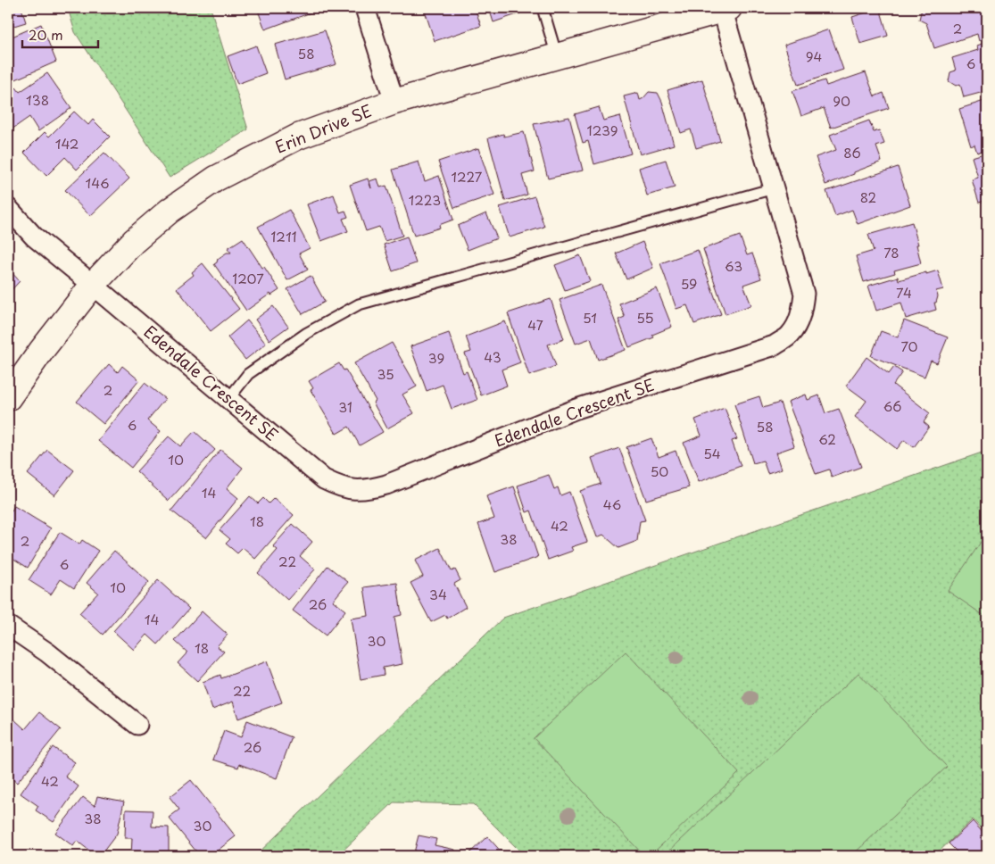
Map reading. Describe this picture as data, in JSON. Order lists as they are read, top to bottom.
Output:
{
  "streets": {
    "street": ["Erin Drive SE", "Edendale Crescent SE"]
  },
  "crossings": [
    ["Erin Drive SE", "Edendale Crescent SE"]
  ],
  "house_numbers": [
    "2",
    "58",
    "94",
    "6",
    "138",
    "90",
    "1239",
    "142",
    "86",
    "1227",
    "146",
    "82",
    "1223",
    "1211",
    "78",
    "63",
    "1207",
    "59",
    "74",
    "51",
    "55",
    "47",
    "70",
    "43",
    "39",
    "35",
    "2",
    "66",
    "31",
    "6",
    "58",
    "62",
    "54",
    "10",
    "50",
    "14",
    "46",
    "18",
    "42",
    "38",
    "2",
    "22",
    "6",
    "10",
    "34",
    "26",
    "14",
    "30",
    "18",
    "22",
    "26",
    "42",
    "38",
    "30"
  ],
  "scale_bar": "20 m"
}
